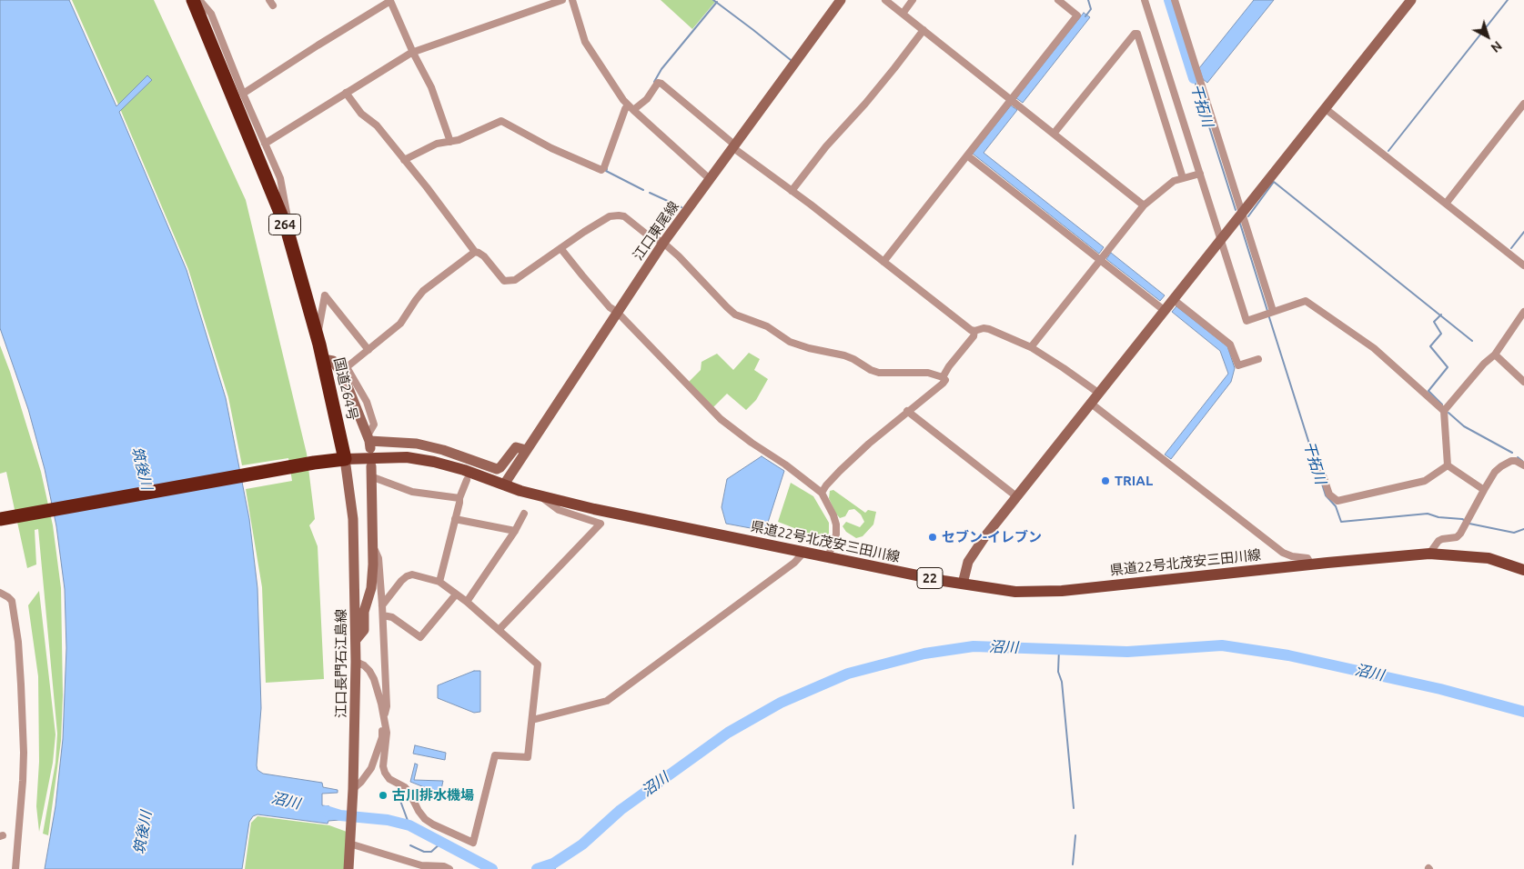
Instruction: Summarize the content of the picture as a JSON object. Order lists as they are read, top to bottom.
{
  "streets": {
    "highway": ["264", "国道264号"],
    "main road": ["県道22号北茂安三田川線", "22"],
    "street": ["江口東尾線", "江口長門石江島線"]
  },
  "crossings": [
    ["江口東尾線", "県道22号北茂安三田川線"],
    ["国道264号", "県道22号北茂安三田川線"],
    ["国道264号", "江口長門石江島線"],
    ["県道22号北茂安三田川線", "江口長門石江島線"]
  ],
  "water": ["干拓川", "筑後川", "沼川"],
  "places": ["TRIAL", "セブン-イレブン", "古川排水機場"],
  "north": "bottom right"
}
